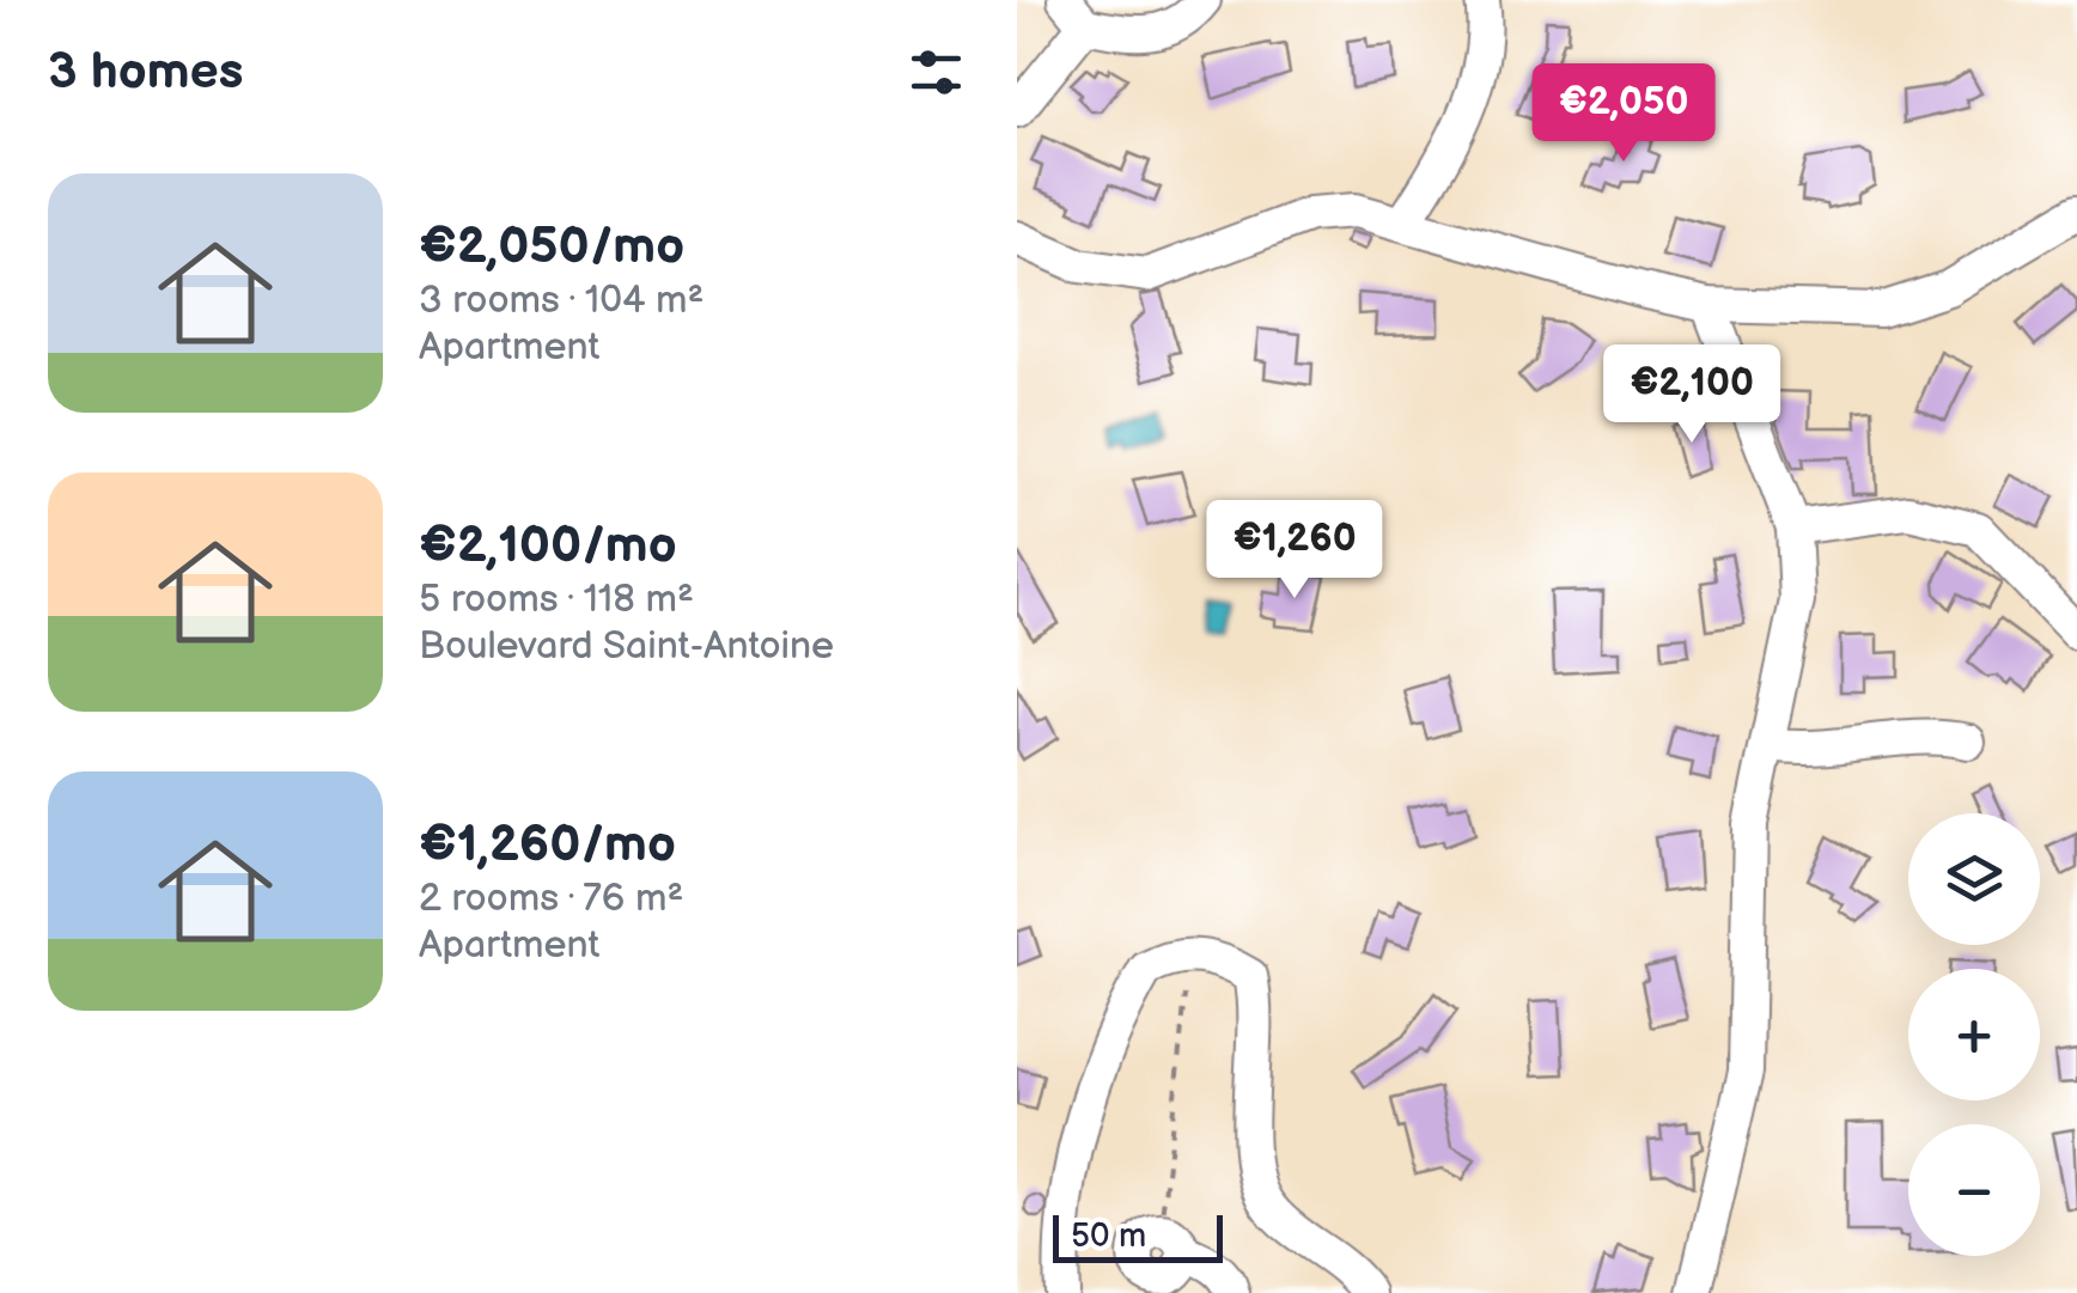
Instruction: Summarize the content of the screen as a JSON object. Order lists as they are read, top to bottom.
{
  "scale_bar": "50 m",
  "page": {
    "heading": "3 homes",
    "price": ["€2,050", "€2,100", "€1,260"],
    "list": [
      {
        "name": "€2,050/mo",
        "note": "3 rooms · 104 m² · Apartment"
      },
      {
        "name": "€2,100/mo",
        "note": "5 rooms · 118 m² · Boulevard Saint-Antoine"
      },
      {
        "name": "€1,260/mo",
        "note": "2 rooms · 76 m² · Apartment"
      }
    ],
    "map_buttons": ["+", "−"],
    "scale": "50 m"
  }
}
